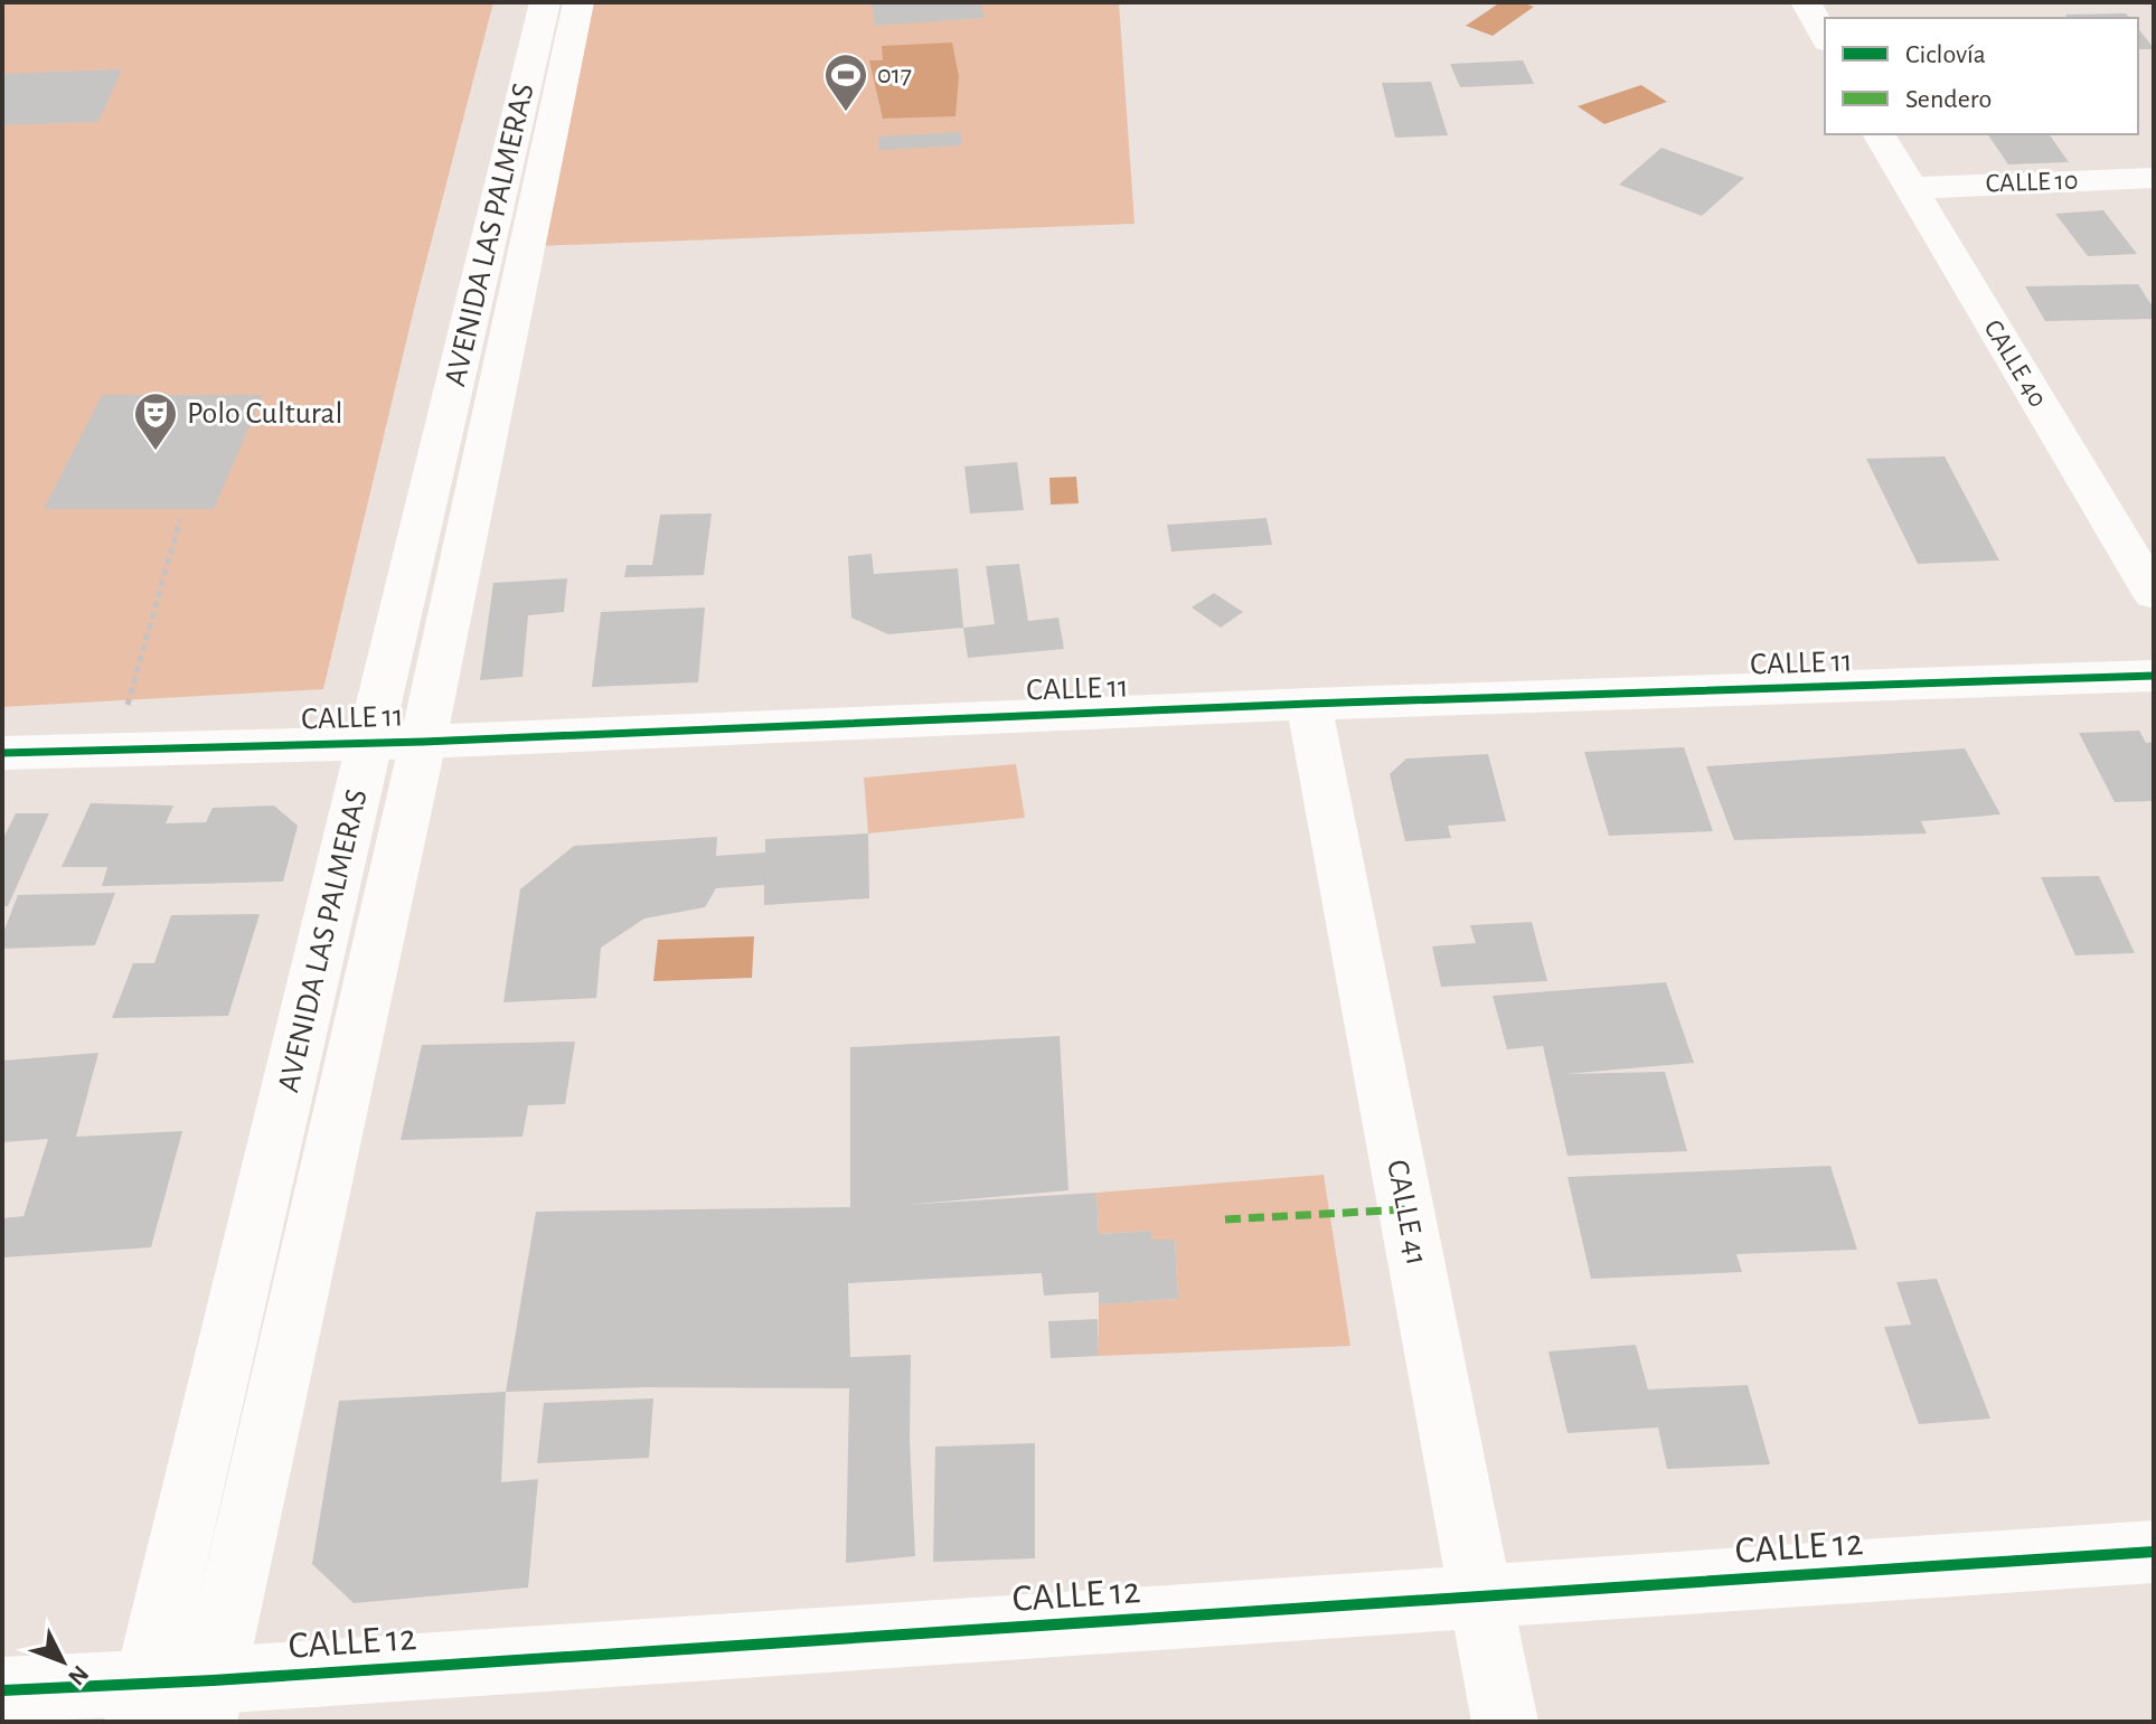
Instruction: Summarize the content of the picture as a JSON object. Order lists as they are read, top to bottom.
{
  "streets": {
    "street": [
      "CALLE 10",
      "AVENIDA LAS PALMERAS",
      "CALLE 40",
      "CALLE 11",
      "CALLE 41",
      "CALLE 12"
    ]
  },
  "crossings": [
    ["CALLE 10", "CALLE 40"],
    ["AVENIDA LAS PALMERAS", "CALLE 11"],
    ["AVENIDA LAS PALMERAS", "CALLE 12"],
    ["CALLE 11", "CALLE 41"],
    ["CALLE 41", "CALLE 12"]
  ],
  "places": {
    "sports": ["017"],
    "theatre": ["Polo Cultural"]
  },
  "legend": ["Ciclovía", "Sendero"],
  "north": "bottom right"
}
